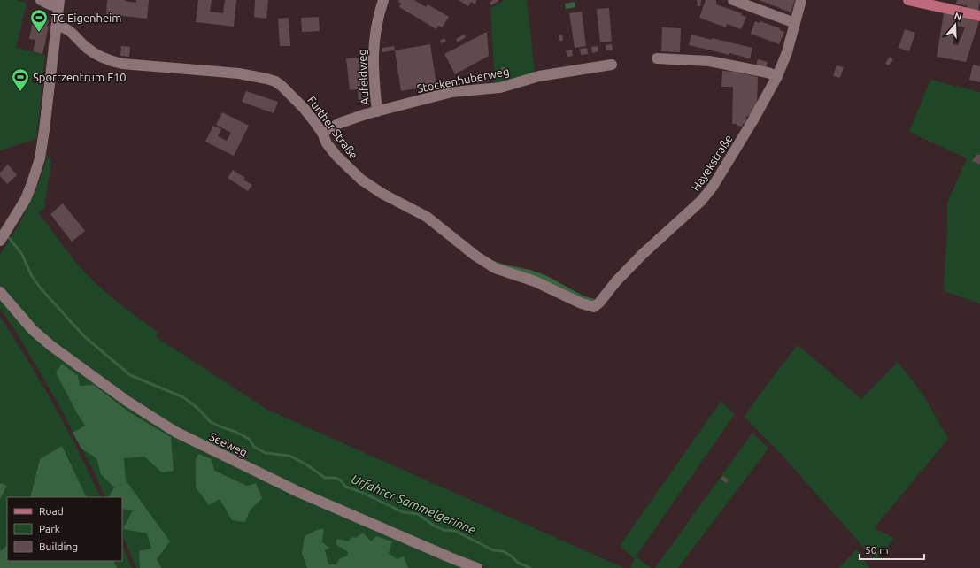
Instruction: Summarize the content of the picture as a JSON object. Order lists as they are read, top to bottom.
{
  "streets": {
    "street": [
      "Aufeldweg",
      "Stockenhuberweg",
      "Further Straße",
      "Hayekstraße",
      "Seeweg"
    ]
  },
  "crossings": [
    ["Aufeldweg", "Stockenhuberweg"],
    ["Stockenhuberweg", "Further Straße"],
    ["Further Straße", "Hayekstraße"]
  ],
  "water": ["Urfahrer Sammelgerinne"],
  "places": {
    "sports": ["TC Eigenheim", "Sportzentrum F10"]
  },
  "legend": ["Road", "Park", "Building"],
  "scale_bar": "50 m",
  "north": "top"
}
